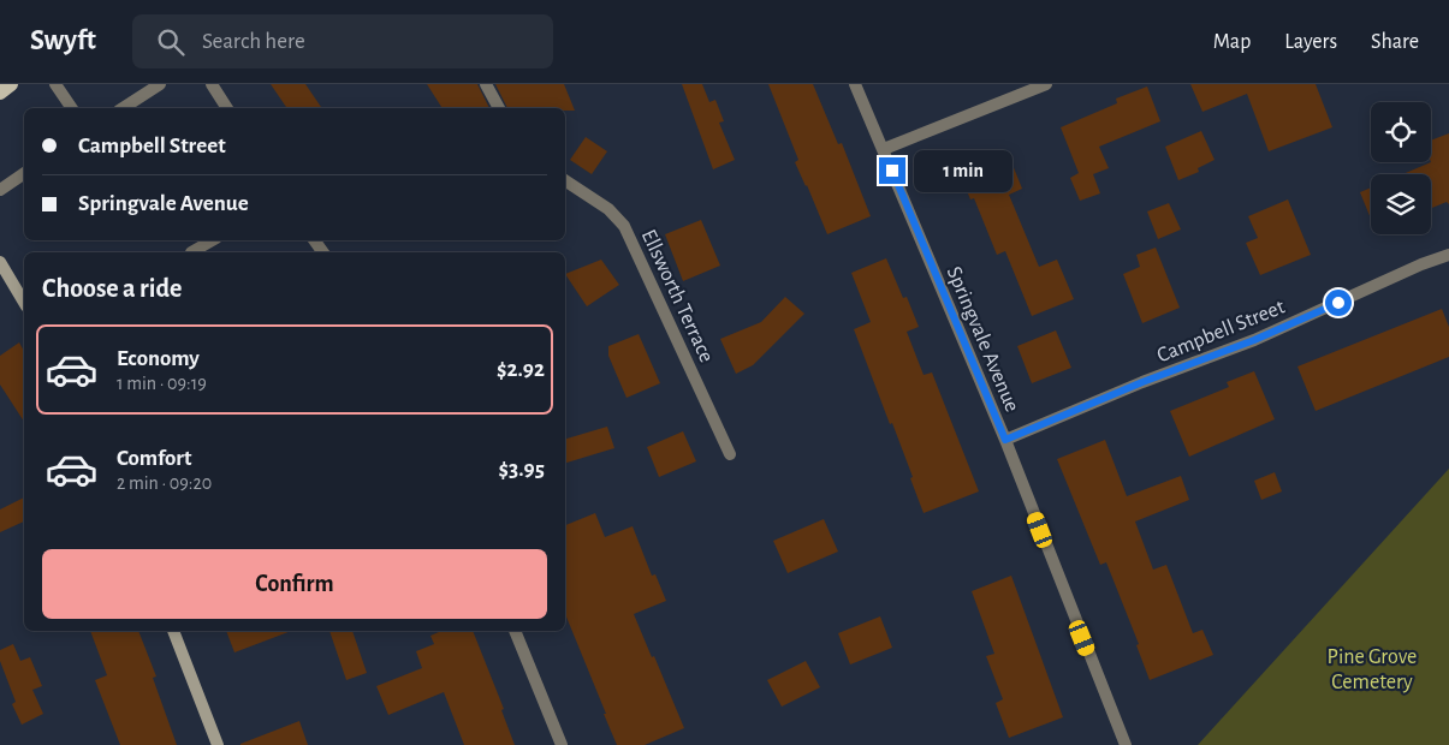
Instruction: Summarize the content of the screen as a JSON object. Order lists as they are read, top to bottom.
{
  "streets": {
    "street": ["Ellsworth Terrace", "Campbell Street", "Springvale Avenue"]
  },
  "crossings": [
    ["Campbell Street", "Springvale Avenue"]
  ],
  "parks": ["Pine Grove Cemetery"],
  "page": {
    "header": "Swyft",
    "search": "Search here",
    "nav": ["Map", "Layers", "Share"],
    "banner": ["Campbell Street", "Springvale Avenue"],
    "bubble": "1 min",
    "heading": "Choose a ride",
    "list": [
      {
        "name": "Economy",
        "note": "1 min · 09:19",
        "value": "$2.92"
      },
      {
        "name": "Comfort",
        "note": "2 min · 09:20",
        "value": "$3.95"
      }
    ],
    "buttons": "Confirm"
  }
}
